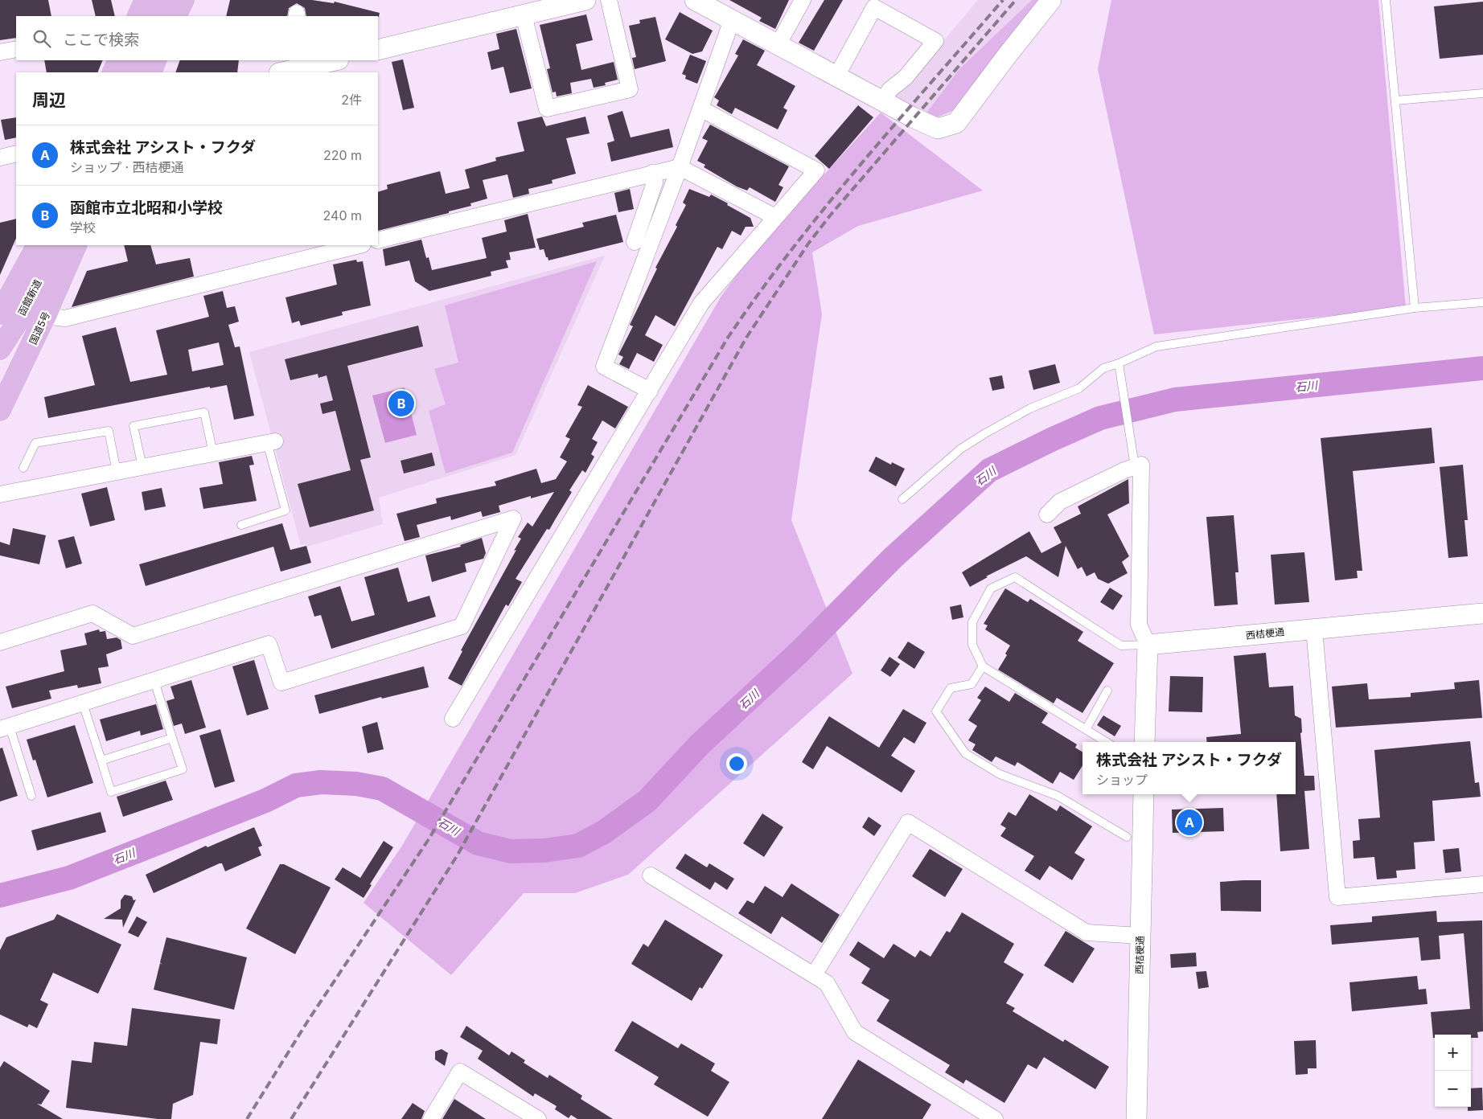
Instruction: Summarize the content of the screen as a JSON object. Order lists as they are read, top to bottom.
{
  "streets": {
    "highway": ["函館新道", "国道5号"],
    "street": ["西桔梗通"]
  },
  "water": ["石川"],
  "page": {
    "search": "ここで検索",
    "heading": ["周辺", "2件"],
    "list": [
      {
        "mark": "A",
        "name": "株式会社 アシスト・フクダ",
        "note": "ショップ · 西桔梗通",
        "value": "220 m"
      },
      {
        "mark": "B",
        "name": "函館市立北昭和小学校",
        "note": "学校",
        "value": "240 m"
      }
    ],
    "pins": ["B", "A"],
    "popup": ["株式会社 アシスト・フクダ", "ショップ"],
    "map_buttons": ["+", "−"]
  }
}
